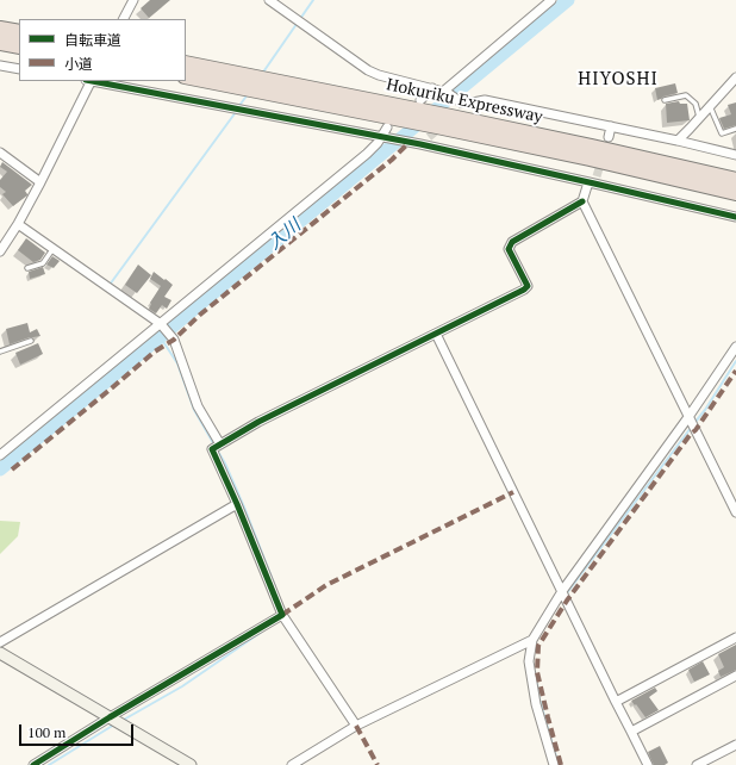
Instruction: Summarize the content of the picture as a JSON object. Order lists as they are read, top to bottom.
{
  "streets": {
    "highway": ["Hokuriku Expressway"]
  },
  "districts": ["HIYOSHI"],
  "water": ["入川"],
  "legend": ["自転車道", "小道"],
  "scale_bar": "100 m"
}
